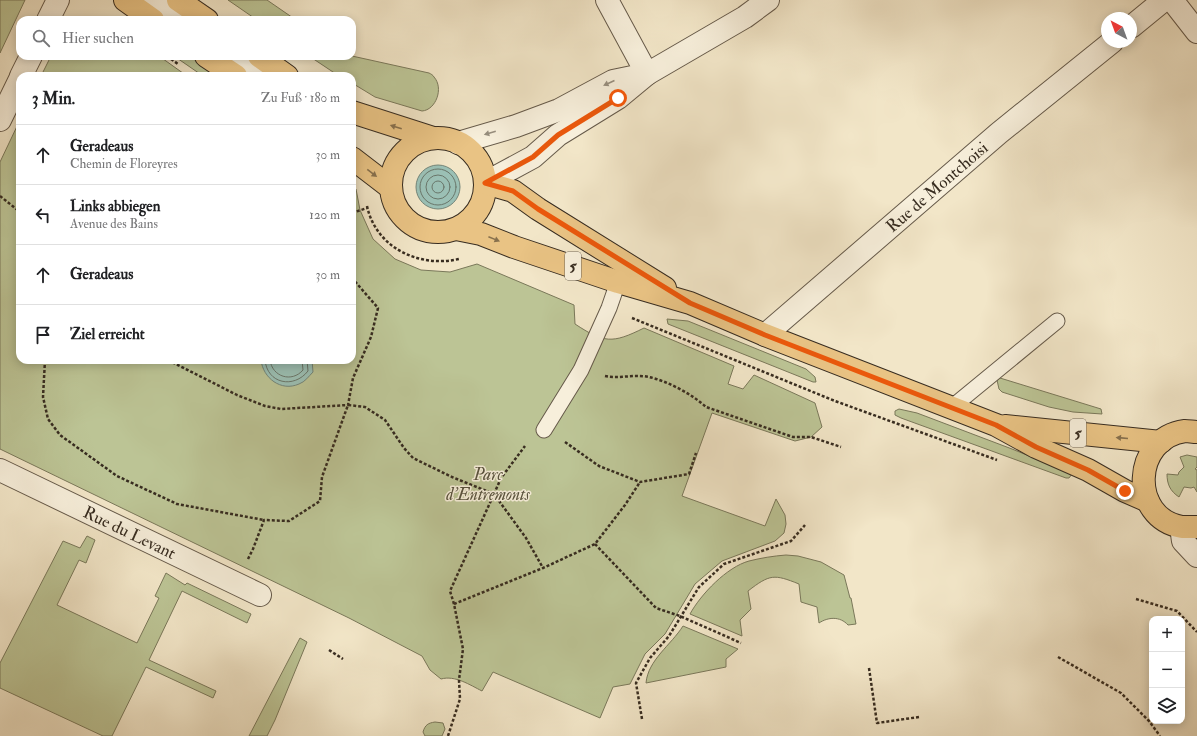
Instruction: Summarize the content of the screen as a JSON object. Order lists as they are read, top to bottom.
{
  "streets": {
    "main road": ["5"],
    "street": ["Rue de Montchoisi", "Rue du Levant"]
  },
  "crossings": [
    ["Rue de Montchoisi", "5"]
  ],
  "parks": ["Parc d’Entremonts"],
  "north": "top left",
  "page": {
    "search": "Hier suchen",
    "heading": ["3 Min.", "Zu Fuß · 180 m"],
    "list": [
      ["Geradeaus", "Chemin de Floreyres", "30 m"],
      ["Links abbiegen", "Avenue des Bains", "120 m"],
      ["Geradeaus", "30 m"],
      "Ziel erreicht"
    ],
    "map_buttons": ["+", "−"]
  }
}
